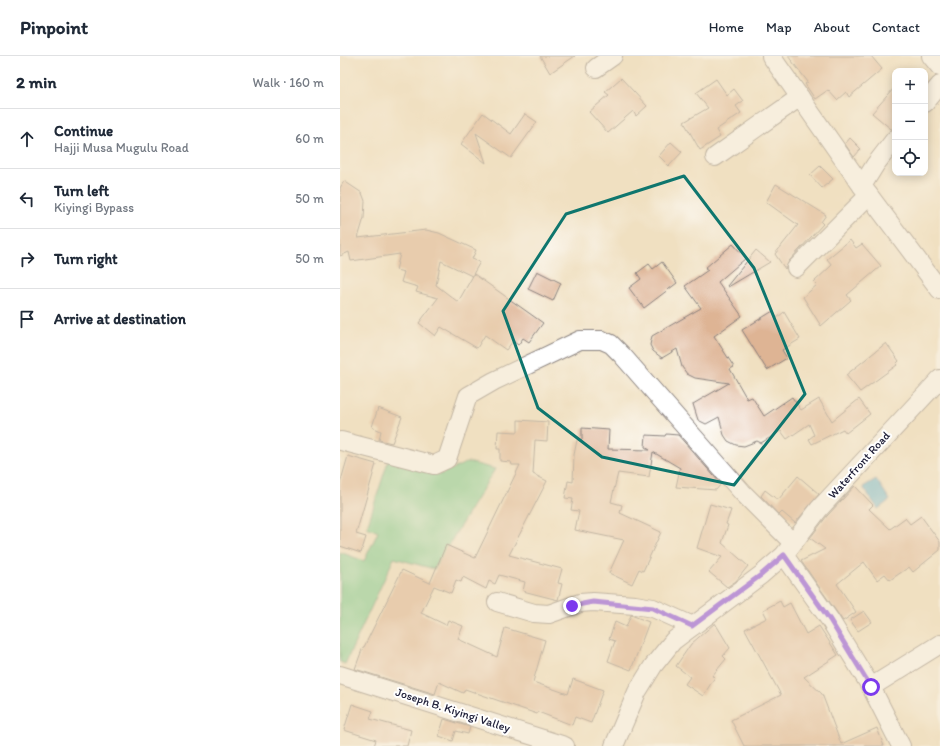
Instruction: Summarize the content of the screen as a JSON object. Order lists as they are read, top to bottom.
{
  "streets": {
    "street": ["Waterfront Road", "Joseph B. Kiyingi Valley"]
  },
  "page": {
    "header": "Pinpoint",
    "nav": [
      "Home",
      "Map",
      "About",
      "Contact"
    ],
    "heading": ["2 min", "Walk · 160 m"],
    "map_buttons": ["+", "−"],
    "list": [
      ["Continue", "Hajji Musa Mugulu Road", "60 m"],
      ["Turn left", "Kiyingi Bypass", "50 m"],
      ["Turn right", "50 m"],
      "Arrive at destination"
    ]
  }
}
